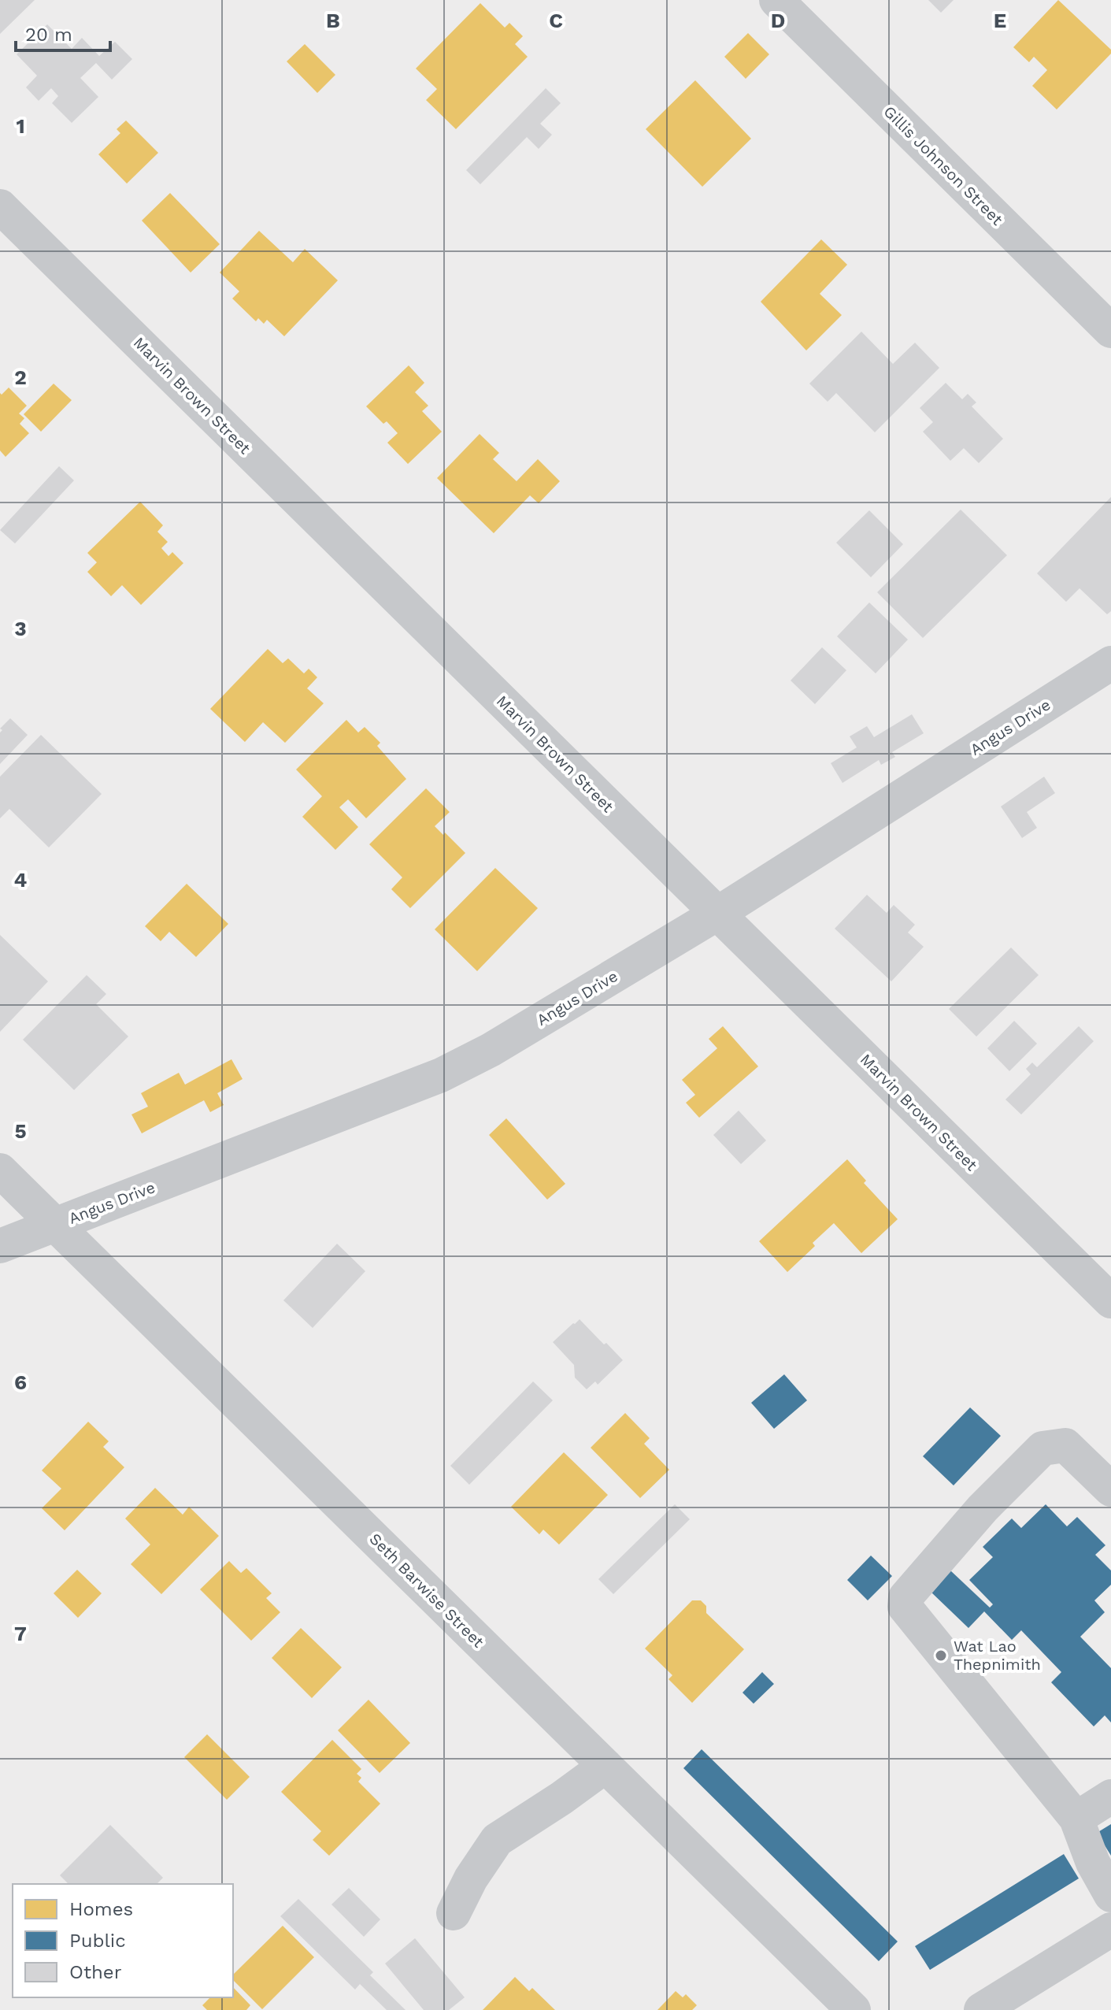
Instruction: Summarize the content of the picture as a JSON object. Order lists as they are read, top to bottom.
{
  "streets": {
    "street": [
      "Gillis Johnson Street",
      "Marvin Brown Street",
      "Angus Drive",
      "Seth Barwise Street"
    ]
  },
  "crossings": [
    ["Marvin Brown Street", "Angus Drive"],
    ["Angus Drive", "Seth Barwise Street"]
  ],
  "places": ["Wat Lao Thepnimith"],
  "legend": ["Homes", "Public", "Other"],
  "scale_bar": "20 m",
  "grid": {
    "columns": [
      "B",
      "C",
      "D",
      "E"
    ],
    "rows": [
      "1",
      "2",
      "3",
      "4",
      "5",
      "6",
      "7"
    ]
  }
}
